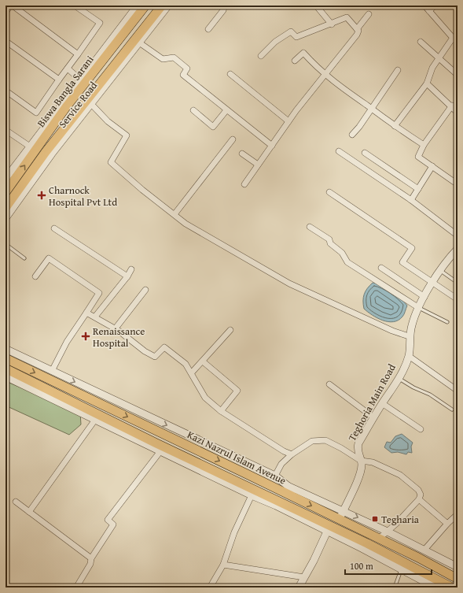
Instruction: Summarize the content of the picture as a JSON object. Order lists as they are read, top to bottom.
{
  "streets": {
    "main road": ["Biswa Bangla Sarani", "Kazi Nazrul Islam Avenue"],
    "street": ["Service Road", "Teghoria Main Road"]
  },
  "crossings": [
    ["Teghoria Main Road", "Kazi Nazrul Islam Avenue"]
  ],
  "places": {
    "health": ["Charnock Hospital Pvt Ltd", "Renaissance Hospital"],
    "transit": ["Tegharia"]
  },
  "scale_bar": "100 m"
}
